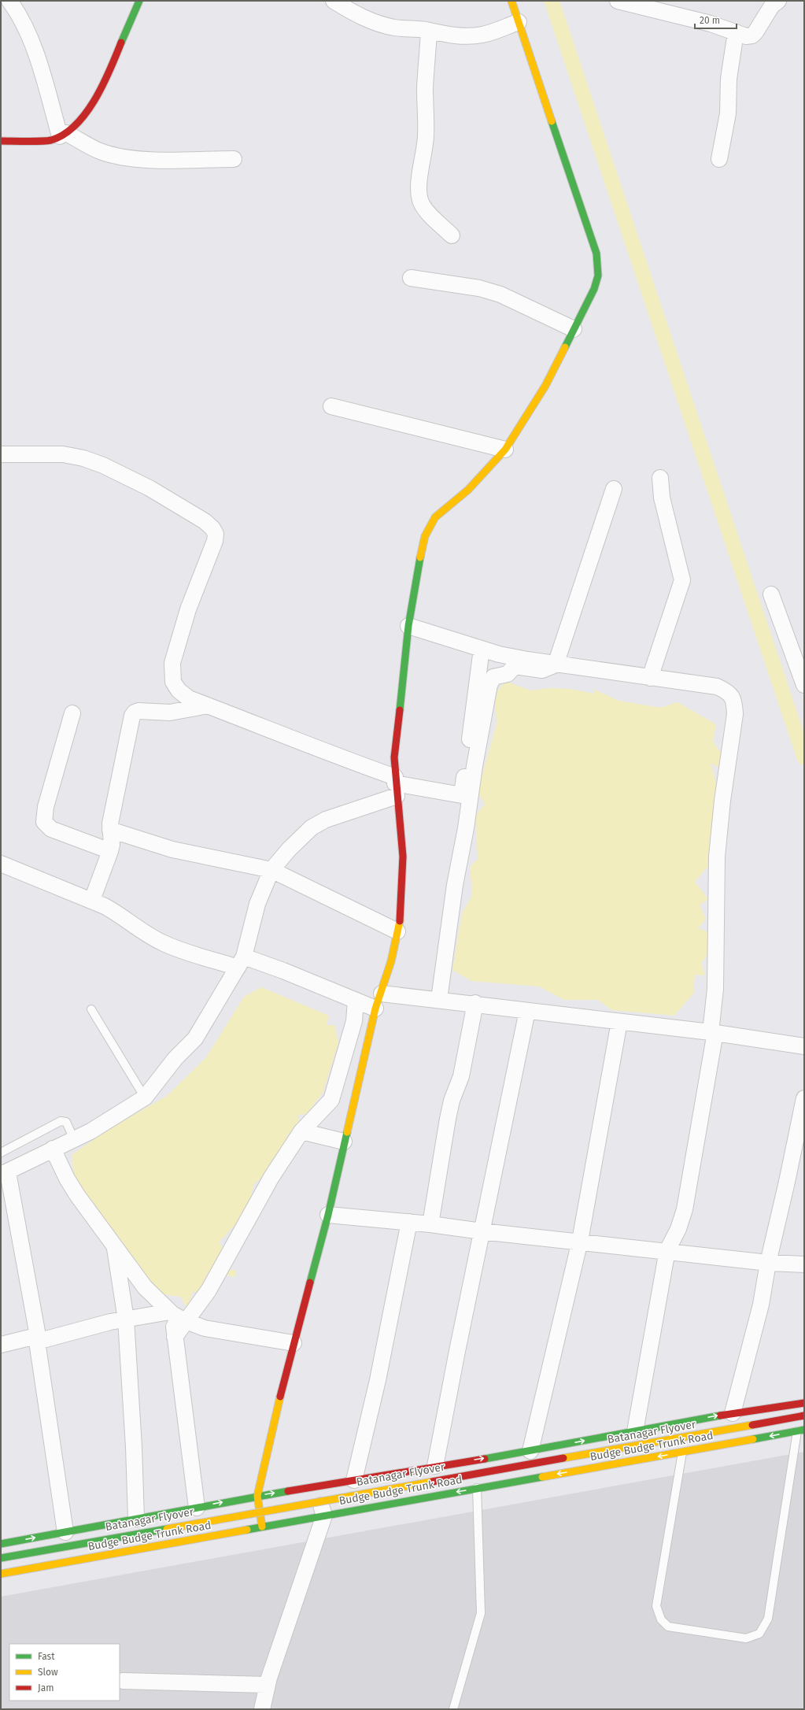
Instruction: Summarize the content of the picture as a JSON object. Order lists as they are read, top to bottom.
{
  "streets": {
    "street": ["Batanagar Flyover", "Budge Budge Trunk Road"]
  },
  "legend": ["Fast", "Slow", "Jam"],
  "scale_bar": "20 m"
}
